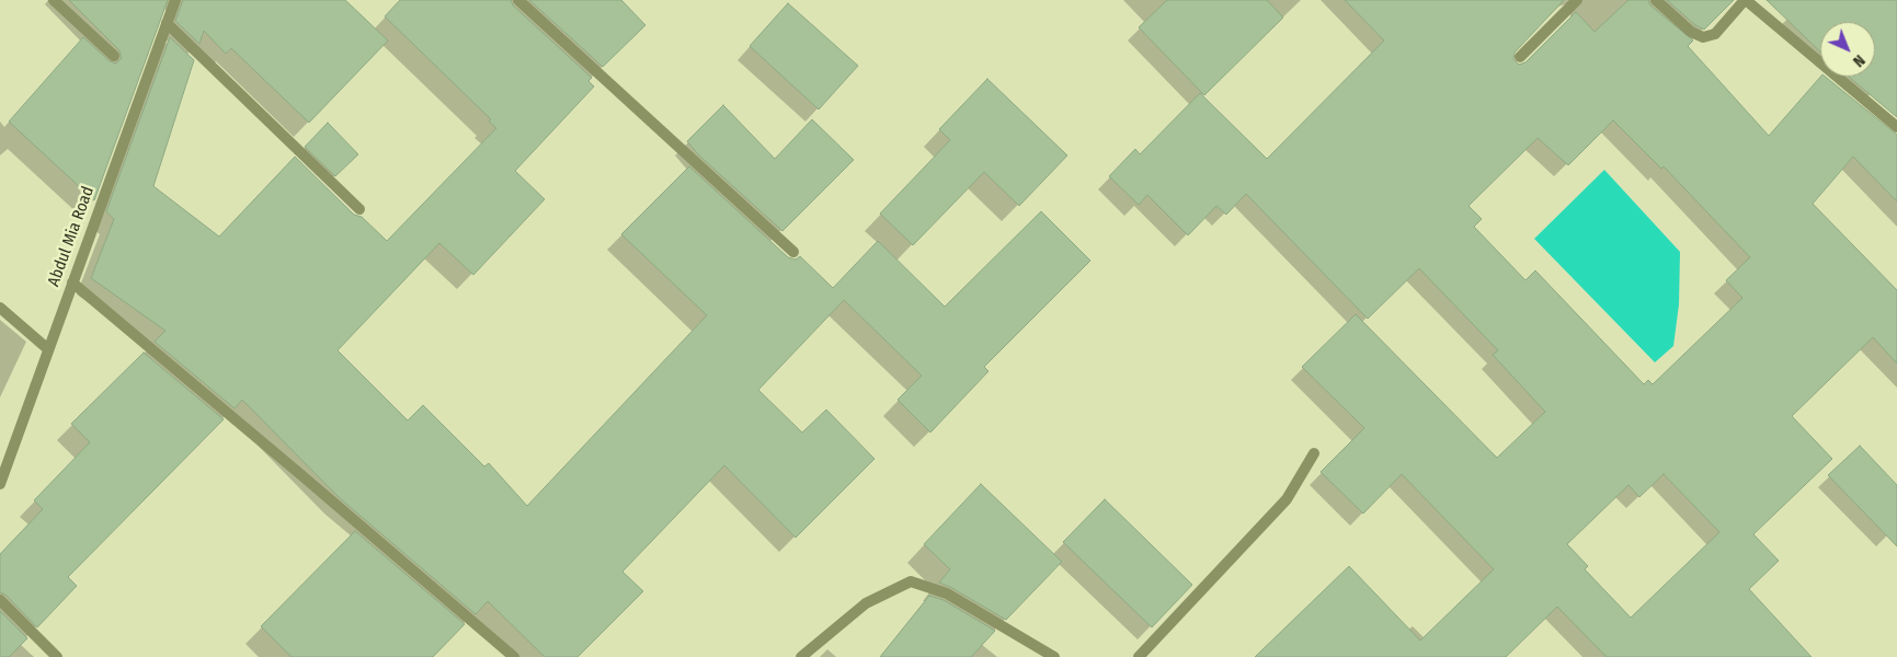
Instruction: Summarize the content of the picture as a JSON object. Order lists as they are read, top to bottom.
{
  "streets": {
    "street": ["Abdul Mia Road"]
  },
  "north": "bottom right"
}
